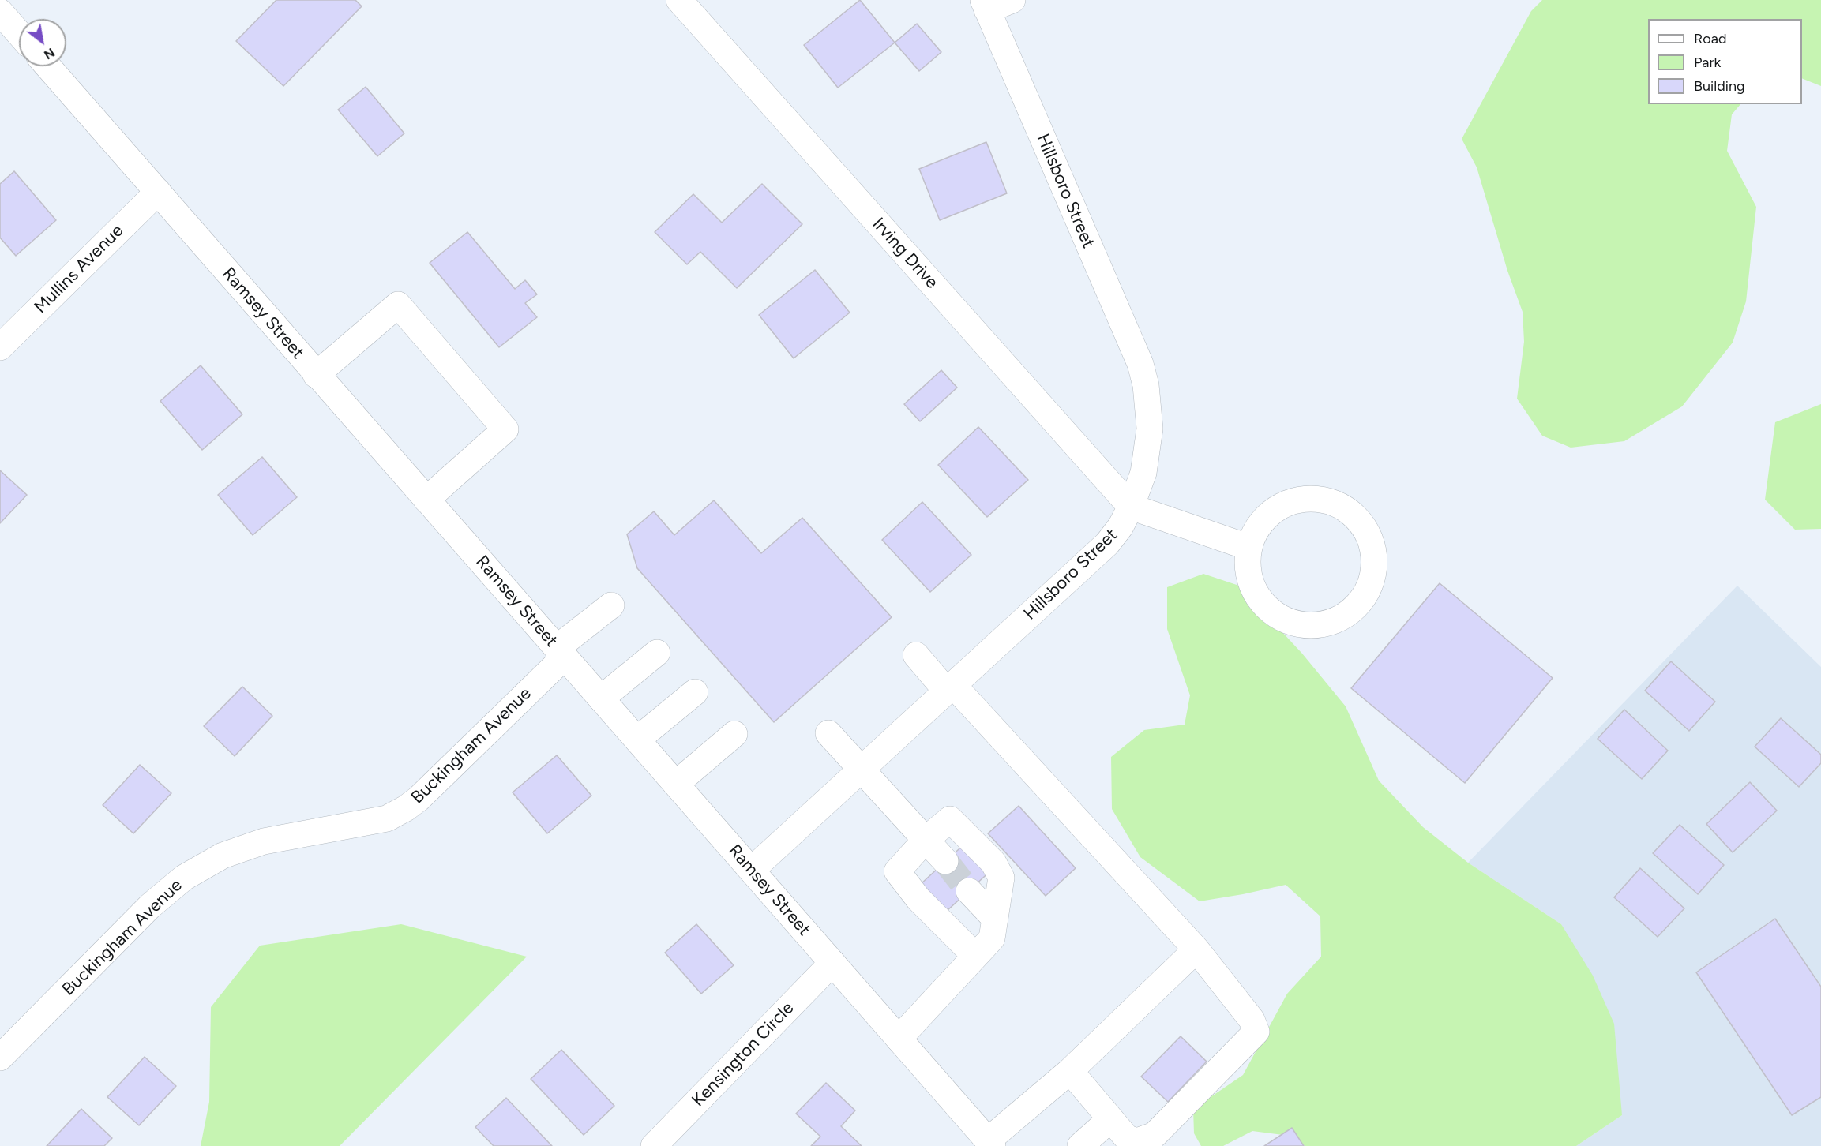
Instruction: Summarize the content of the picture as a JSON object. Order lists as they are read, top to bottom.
{
  "streets": {
    "street": [
      "Hillsboro Street",
      "Irving Drive",
      "Mullins Avenue",
      "Ramsey Street",
      "Buckingham Avenue",
      "Kensington Circle"
    ]
  },
  "crossings": [
    ["Hillsboro Street", "Irving Drive"],
    ["Hillsboro Street", "Ramsey Street"],
    ["Mullins Avenue", "Ramsey Street"],
    ["Ramsey Street", "Buckingham Avenue"],
    ["Ramsey Street", "Kensington Circle"]
  ],
  "legend": ["Road", "Park", "Building"],
  "north": "bottom right"
}
